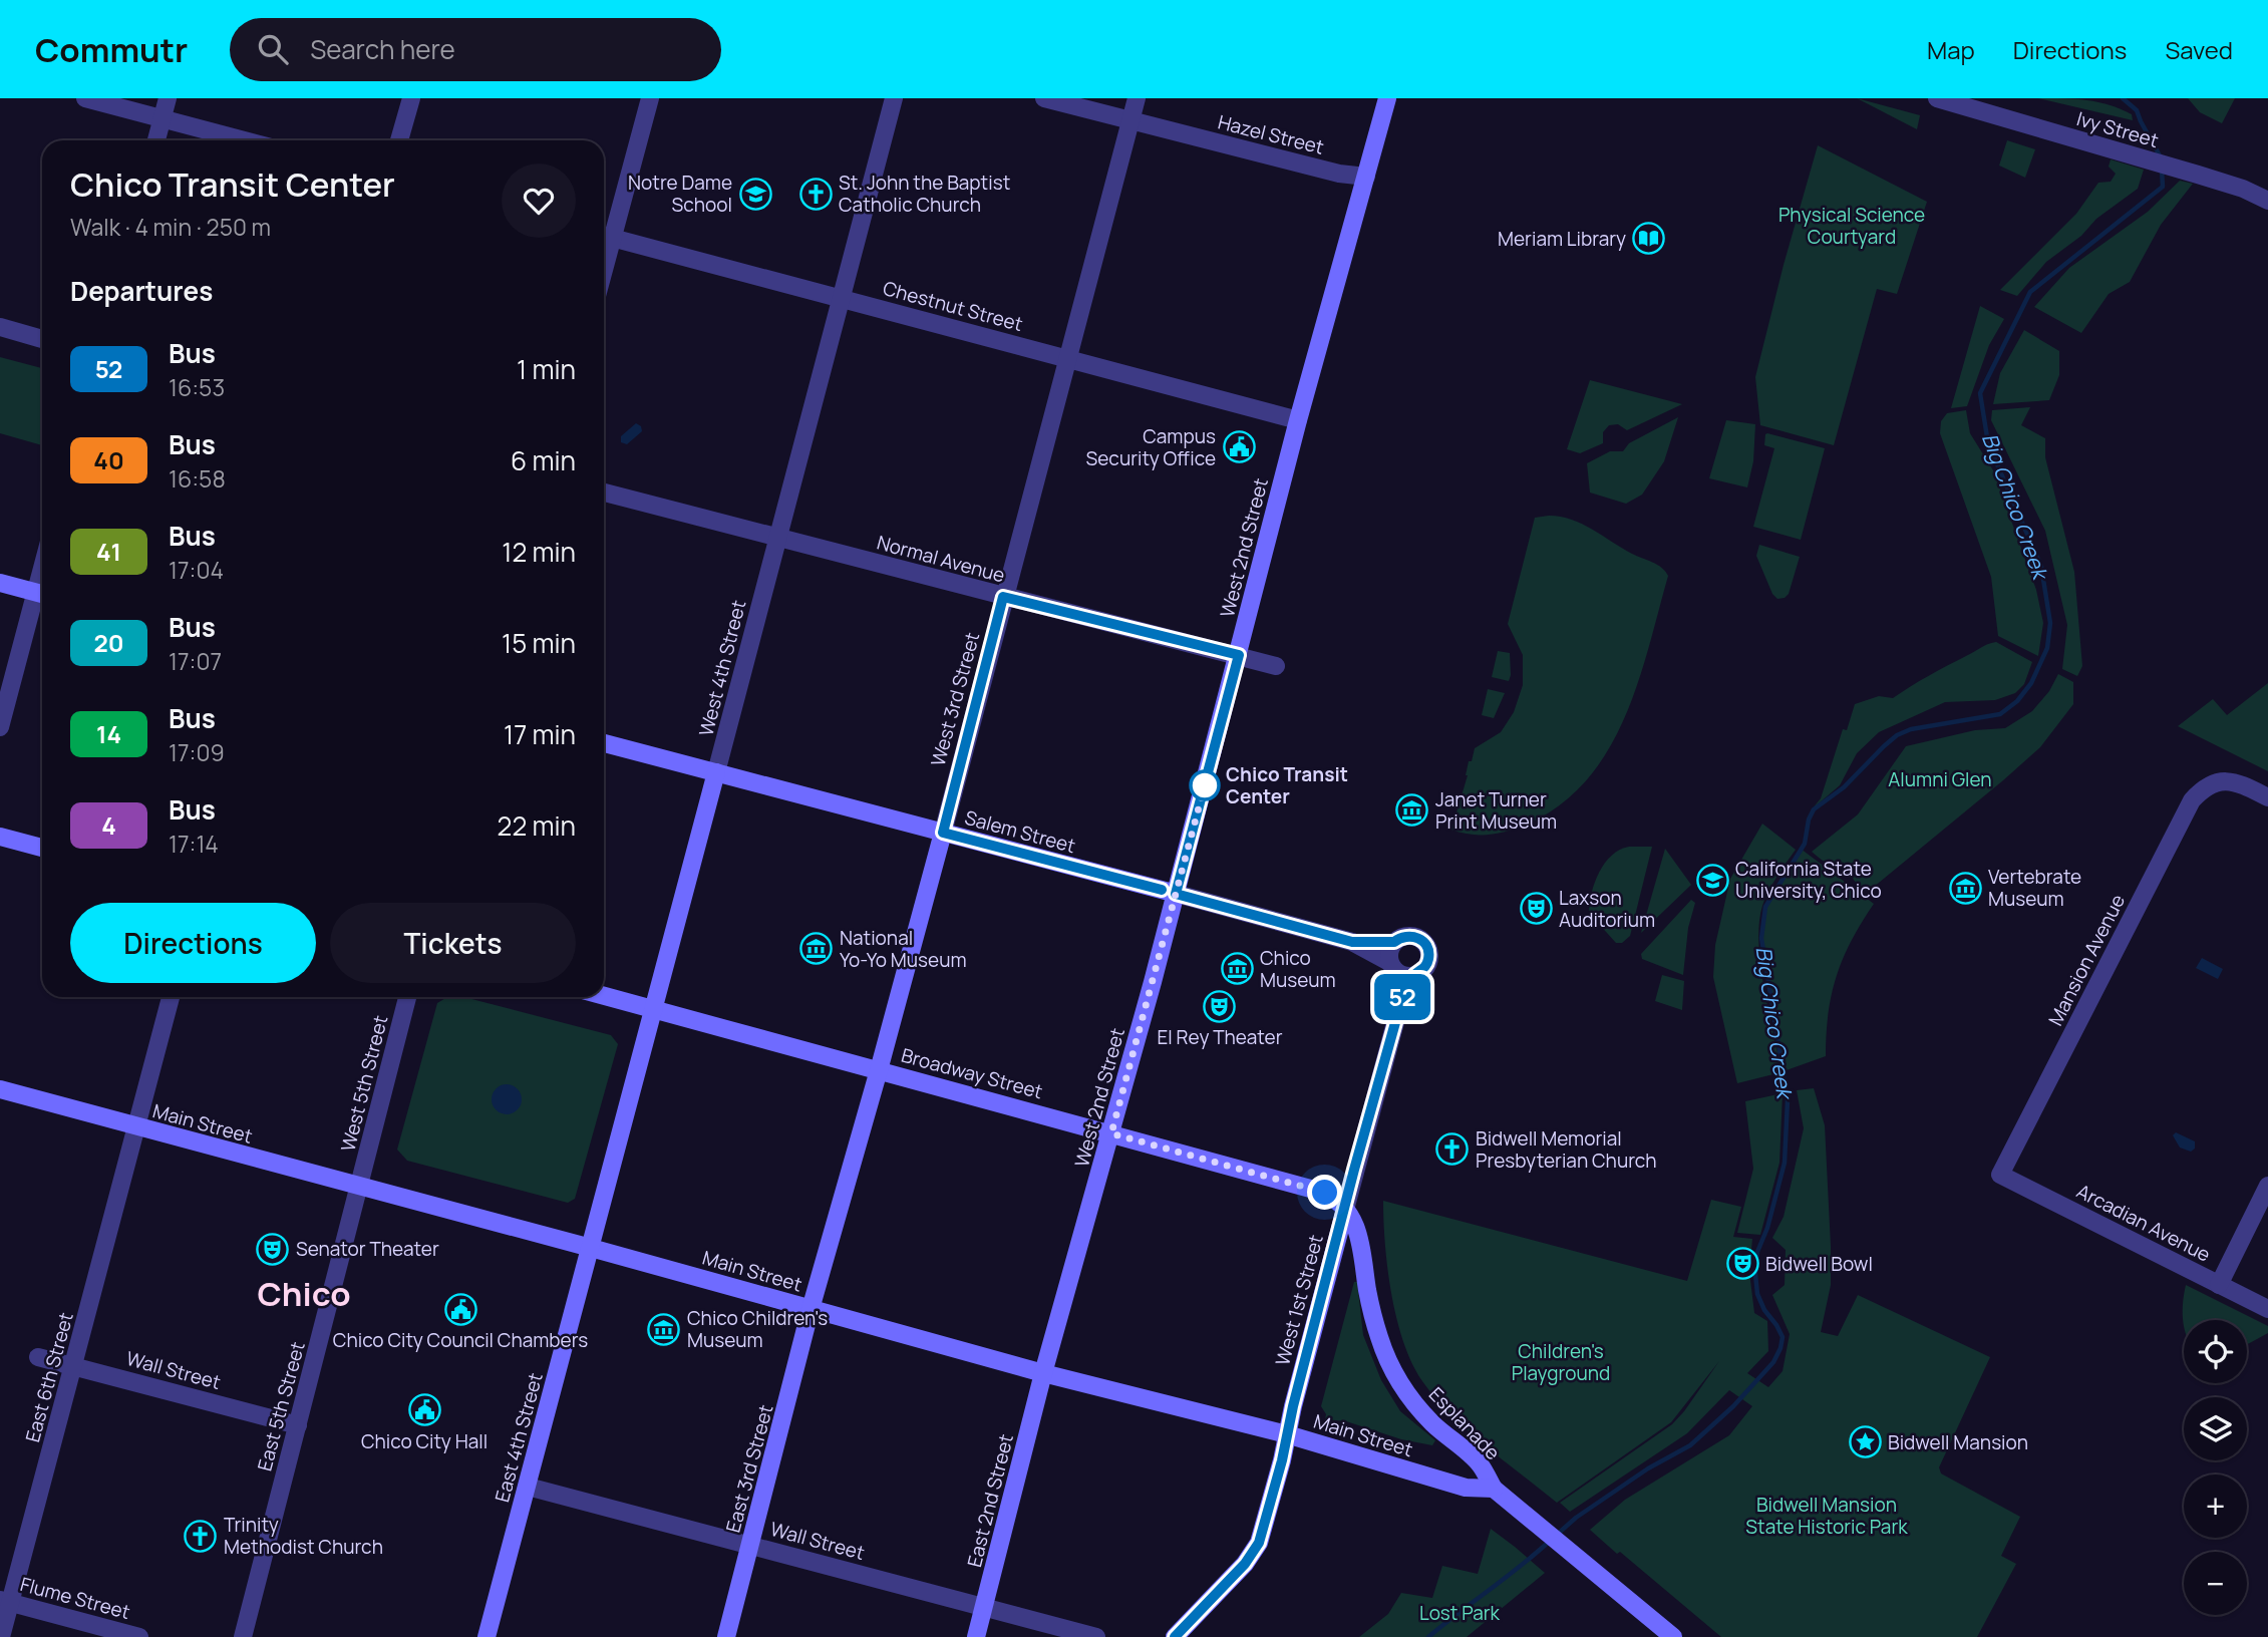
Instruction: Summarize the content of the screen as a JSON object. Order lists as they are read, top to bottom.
{
  "streets": {
    "street": [
      "Ivy Street",
      "Hazel Street",
      "Chestnut Street",
      "West 2nd Street",
      "Normal Avenue",
      "West 4th Street",
      "West 3rd Street",
      "Salem Street",
      "Mansion Avenue",
      "Broadway Street",
      "West 5th Street",
      "Main Street",
      "Arcadian Avenue",
      "West 1st Street",
      "Wall Street",
      "East 6th Street",
      "East 5th Street",
      "Esplanade",
      "East 4th Street",
      "East 3rd Street",
      "East 2nd Street",
      "Flume Street"
    ]
  },
  "crossings": [
    ["Hazel Street", "West 2nd Street"],
    ["Hazel Street", "West 3rd Street"],
    ["Chestnut Street", "West 2nd Street"],
    ["Chestnut Street", "West 4th Street"],
    ["Chestnut Street", "West 3rd Street"],
    ["West 2nd Street", "Normal Avenue"],
    ["West 2nd Street", "Salem Street"],
    ["West 2nd Street", "Broadway Street"],
    ["West 2nd Street", "Main Street"],
    ["West 2nd Street", "East 2nd Street"],
    ["Normal Avenue", "West 4th Street"],
    ["Normal Avenue", "West 3rd Street"],
    ["West 4th Street", "Salem Street"],
    ["West 4th Street", "Broadway Street"],
    ["West 4th Street", "Main Street"],
    ["West 4th Street", "East 4th Street"],
    ["West 3rd Street", "Salem Street"],
    ["West 3rd Street", "Broadway Street"],
    ["West 3rd Street", "Main Street"],
    ["West 3rd Street", "East 3rd Street"],
    ["Salem Street", "West 1st Street"],
    ["Mansion Avenue", "Arcadian Avenue"],
    ["Broadway Street", "West 1st Street"],
    ["Broadway Street", "Esplanade"],
    ["West 5th Street", "Main Street"],
    ["West 5th Street", "East 5th Street"],
    ["Main Street", "West 1st Street"],
    ["Main Street", "East 6th Street"],
    ["Main Street", "East 5th Street"],
    ["Main Street", "Esplanade"],
    ["Main Street", "East 4th Street"],
    ["Main Street", "East 3rd Street"],
    ["Main Street", "East 2nd Street"],
    ["West 1st Street", "Esplanade"],
    ["Wall Street", "East 6th Street"],
    ["Wall Street", "East 5th Street"],
    ["Wall Street", "East 4th Street"],
    ["Wall Street", "East 3rd Street"],
    ["Wall Street", "East 2nd Street"],
    ["East 6th Street", "Flume Street"]
  ],
  "districts": ["Chico"],
  "water": ["Big Chico Creek"],
  "parks": [
    "Physical Science Courtyard",
    "Alumni Glen",
    "Children's Playground",
    "Bidwell Mansion State Historic Park",
    "Lost Park"
  ],
  "places": {
    "school or university": ["Notre Dame School", "California State University, Chico"],
    "church": ["St. John the Baptist Catholic Church", "Bidwell Memorial Presbyterian Church", "Trinity Methodist Church"],
    "library": ["Meriam Library"],
    "public building": ["Campus Security Office", "Chico City Council Chambers", "Chico City Hall"],
    "other": ["Chico Transit Center"],
    "museum": [
      "Janet Turner Print Museum",
      "Vertebrate Museum",
      "National Yo-Yo Museum",
      "Chico Museum",
      "Chico Children's Museum"
    ],
    "theatre": [
      "Laxson Auditorium",
      "El Rey Theater",
      "Senator Theater",
      "Bidwell Bowl"
    ],
    "place": ["Bidwell Mansion"]
  },
  "lines": ["bus line 52"],
  "page": {
    "header": "Commutr",
    "search": "Search here",
    "nav": ["Map", "Directions", "Saved"],
    "on_map": "52",
    "heading": [
      ["Chico Transit Center", "Walk · 4 min · 250 m"],
      "Departures"
    ],
    "list": [
      {
        "mark": "52",
        "name": "Bus",
        "note": "16:53",
        "value": "1 min"
      },
      {
        "mark": "40",
        "name": "Bus",
        "note": "16:58",
        "value": "6 min"
      },
      {
        "mark": "41",
        "name": "Bus",
        "note": "17:04",
        "value": "12 min"
      },
      {
        "mark": "20",
        "name": "Bus",
        "note": "17:07",
        "value": "15 min"
      },
      {
        "mark": "14",
        "name": "Bus",
        "note": "17:09",
        "value": "17 min"
      },
      {
        "mark": "4",
        "name": "Bus",
        "note": "17:14",
        "value": "22 min"
      }
    ],
    "buttons": ["Directions", "Tickets"],
    "map_buttons": ["+", "−"]
  }
}
